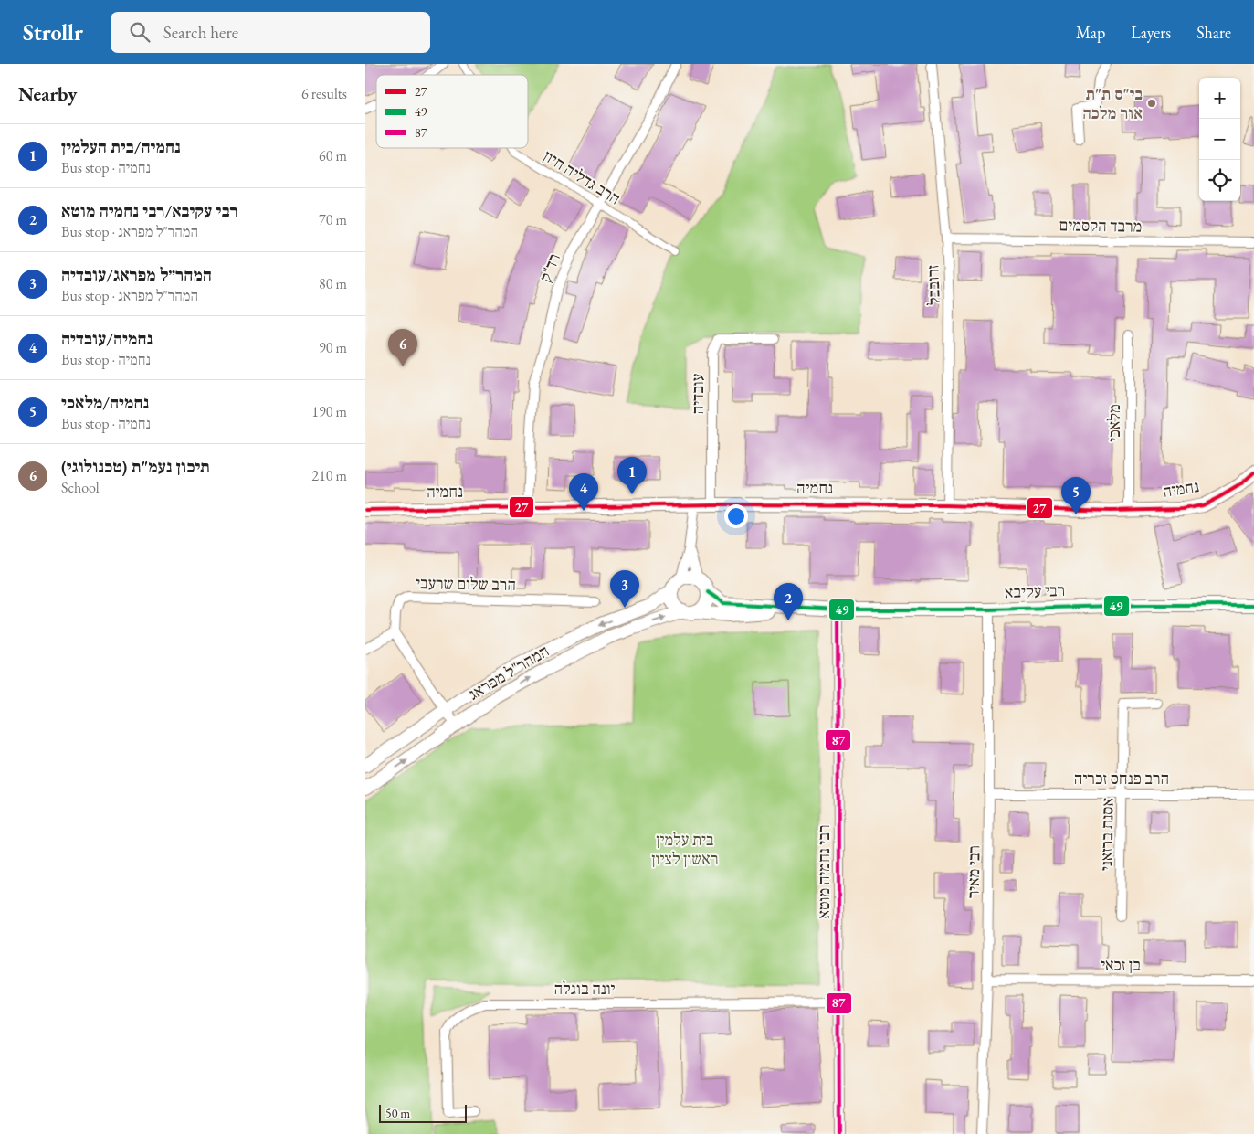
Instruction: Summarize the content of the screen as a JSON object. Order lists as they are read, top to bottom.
{
  "streets": {
    "street": [
      "הרב גדליה חיון",
      "מרבד הקסמים",
      "רד\"ק",
      "זרובבל",
      "עובדיה",
      "מלאכי",
      "נחמיה",
      "הרב שלום שרעבי",
      "רבי עקיבא",
      "המהר\"ל מפראג",
      "הרב פנחס זכריה",
      "אסנת ברזאני",
      "רבי נחמיה מוטא",
      "רבי מאיר",
      "בן זכאי",
      "יונה בוגלה"
    ]
  },
  "crossings": [
    ["הרב גדליה חיון", "רד\"ק"],
    ["מרבד הקסמים", "זרובבל"],
    ["רד\"ק", "נחמיה"],
    ["זרובבל", "נחמיה"],
    ["עובדיה", "נחמיה"],
    ["מלאכי", "נחמיה"],
    ["רבי עקיבא", "המהר\"ל מפראג"],
    ["רבי עקיבא", "רבי נחמיה מוטא"],
    ["רבי עקיבא", "רבי מאיר"],
    ["הרב פנחס זכריה", "אסנת ברזאני"],
    ["הרב פנחס זכריה", "רבי מאיר"],
    ["רבי נחמיה מוטא", "יונה בוגלה"],
    ["רבי מאיר", "בן זכאי"]
  ],
  "parks": ["בית עלמין ראשון לציון"],
  "places": ["בי\"ס ת\"ת אור מלכה"],
  "lines": ["transit line 27", "transit line 49", "transit line 87"],
  "legend": ["27", "49", "87"],
  "scale_bar": "50 m",
  "page": {
    "header": "Strollr",
    "search": "Search here",
    "nav": ["Map", "Layers", "Share"],
    "heading": ["Nearby", "6 results"],
    "map_buttons": ["+", "−"],
    "list": [
      {
        "mark": "1",
        "name": "נחמיה/בית העלמין",
        "note": "Bus stop · נחמיה",
        "value": "60 m"
      },
      {
        "mark": "2",
        "name": "רבי עקיבא/רבי נחמיה מוטא",
        "note": "Bus stop · המהר\"ל מפראג",
        "value": "70 m"
      },
      {
        "mark": "3",
        "name": "המהר״ל מפראג/עובדיה",
        "note": "Bus stop · המהר\"ל מפראג",
        "value": "80 m"
      },
      {
        "mark": "4",
        "name": "נחמיה/עובדיה",
        "note": "Bus stop · נחמיה",
        "value": "90 m"
      },
      {
        "mark": "5",
        "name": "נחמיה/מלאכי",
        "note": "Bus stop · נחמיה",
        "value": "190 m"
      },
      {
        "mark": "6",
        "name": "תיכון נעמ\"ת (טכנולוגי)",
        "note": "School",
        "value": "210 m"
      }
    ],
    "pins": [
      "6",
      "1",
      "4",
      "5",
      "3",
      "2"
    ],
    "scale": "50 m"
  }
}
